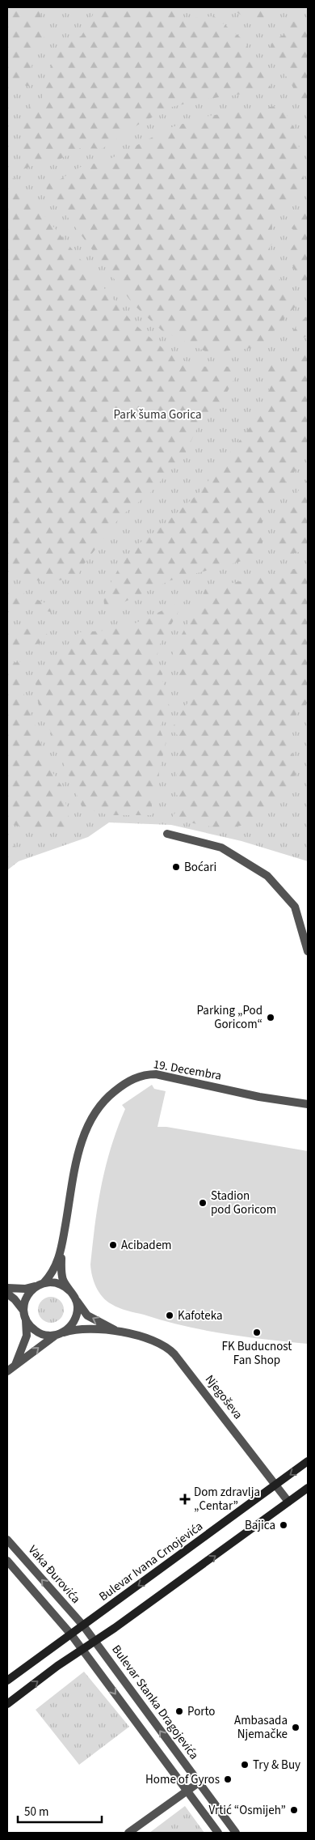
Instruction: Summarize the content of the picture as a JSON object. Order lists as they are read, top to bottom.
{
  "streets": {
    "main road": ["Bulevar Ivana Crnojevića"],
    "street": [
      "19. Decembra",
      "Njegoševa",
      "Vaka Đurovića",
      "Bulevar Stanka Dragojevića"
    ]
  },
  "crossings": [
    ["19. Decembra", "Njegoševa"],
    ["Njegoševa", "Bulevar Ivana Crnojevića"],
    ["Bulevar Ivana Crnojevića", "Vaka Đurovića"],
    ["Bulevar Ivana Crnojevića", "Bulevar Stanka Dragojevića"],
    ["Vaka Đurovića", "Bulevar Stanka Dragojevića"]
  ],
  "parks": ["Park šuma Gorica"],
  "places": {
    "other": [
      "Boćari",
      "Parking „Pod Goricom“",
      "Stadion pod Goricom",
      "Acibadem",
      "Kafoteka",
      "FK Buducnost Fan Shop",
      "Bajica",
      "Porto",
      "Ambasada Njemačke",
      "Try & Buy",
      "Home of Gyros",
      "Vrtić “Osmijeh”"
    ],
    "health": ["Dom zdravlja „Centar”"]
  },
  "scale_bar": "50 m"
}
